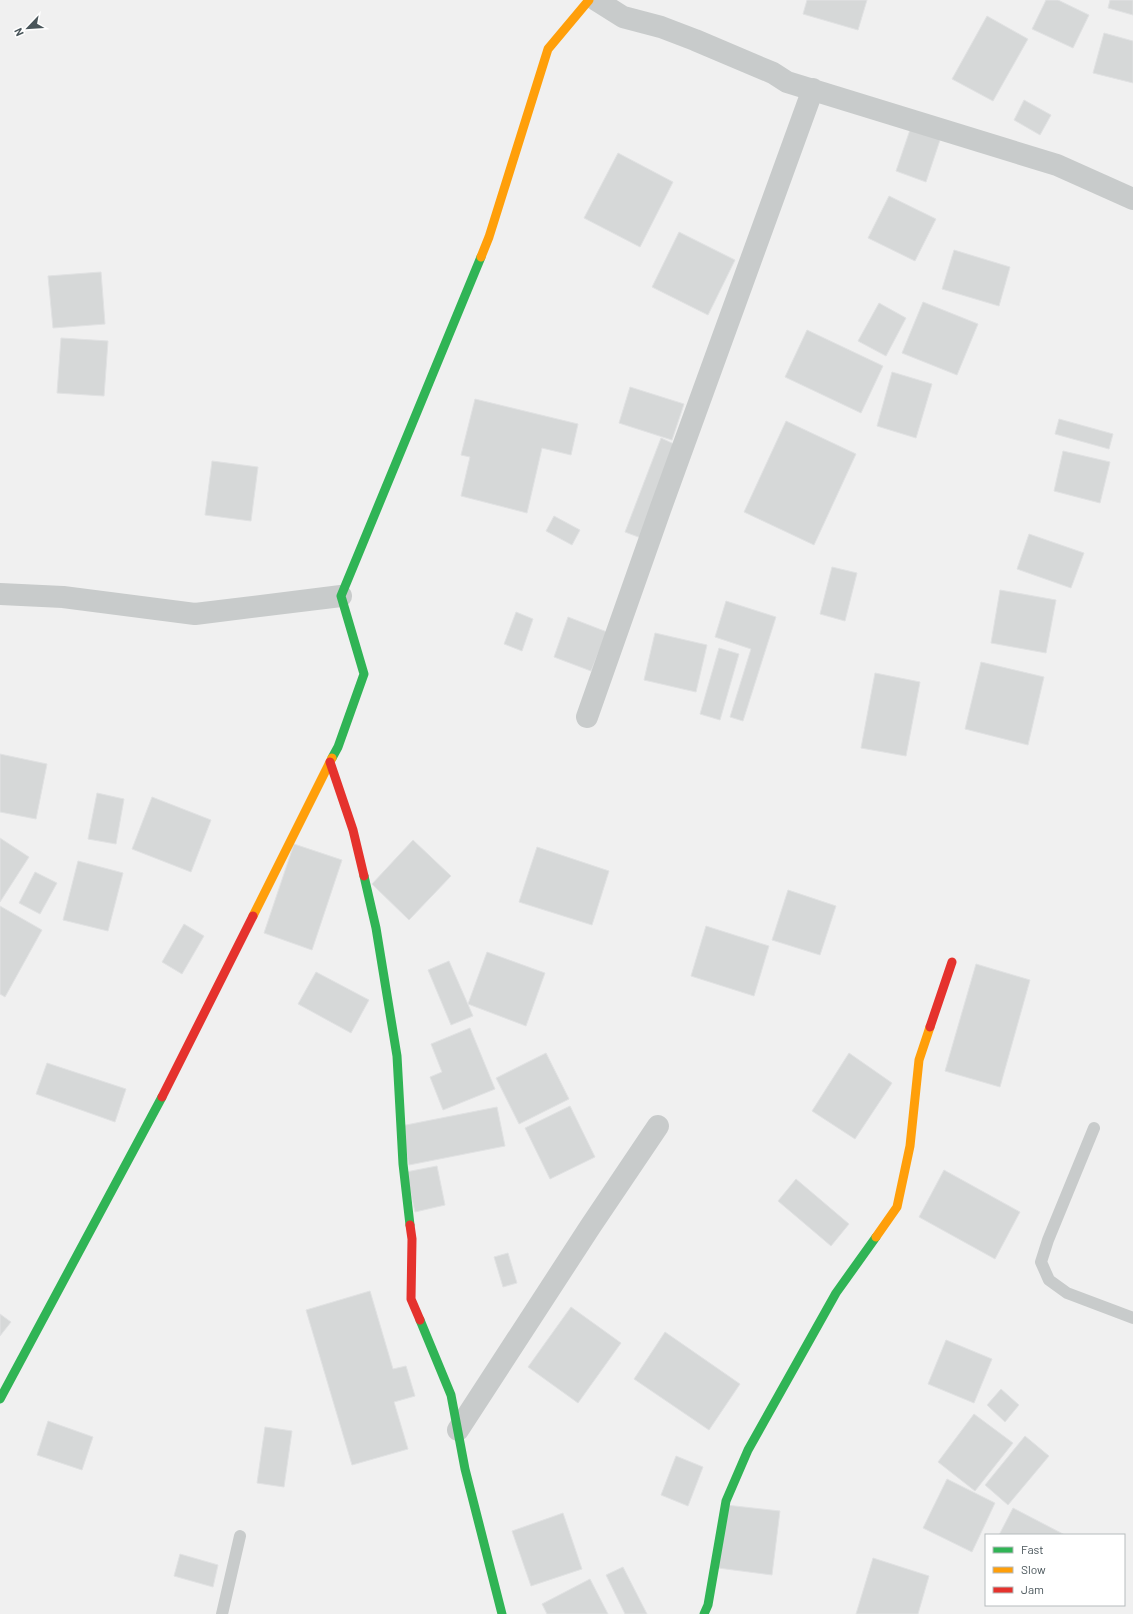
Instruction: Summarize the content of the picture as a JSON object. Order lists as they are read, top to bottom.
{
  "legend": ["Fast", "Slow", "Jam"],
  "north": "bottom left"
}
